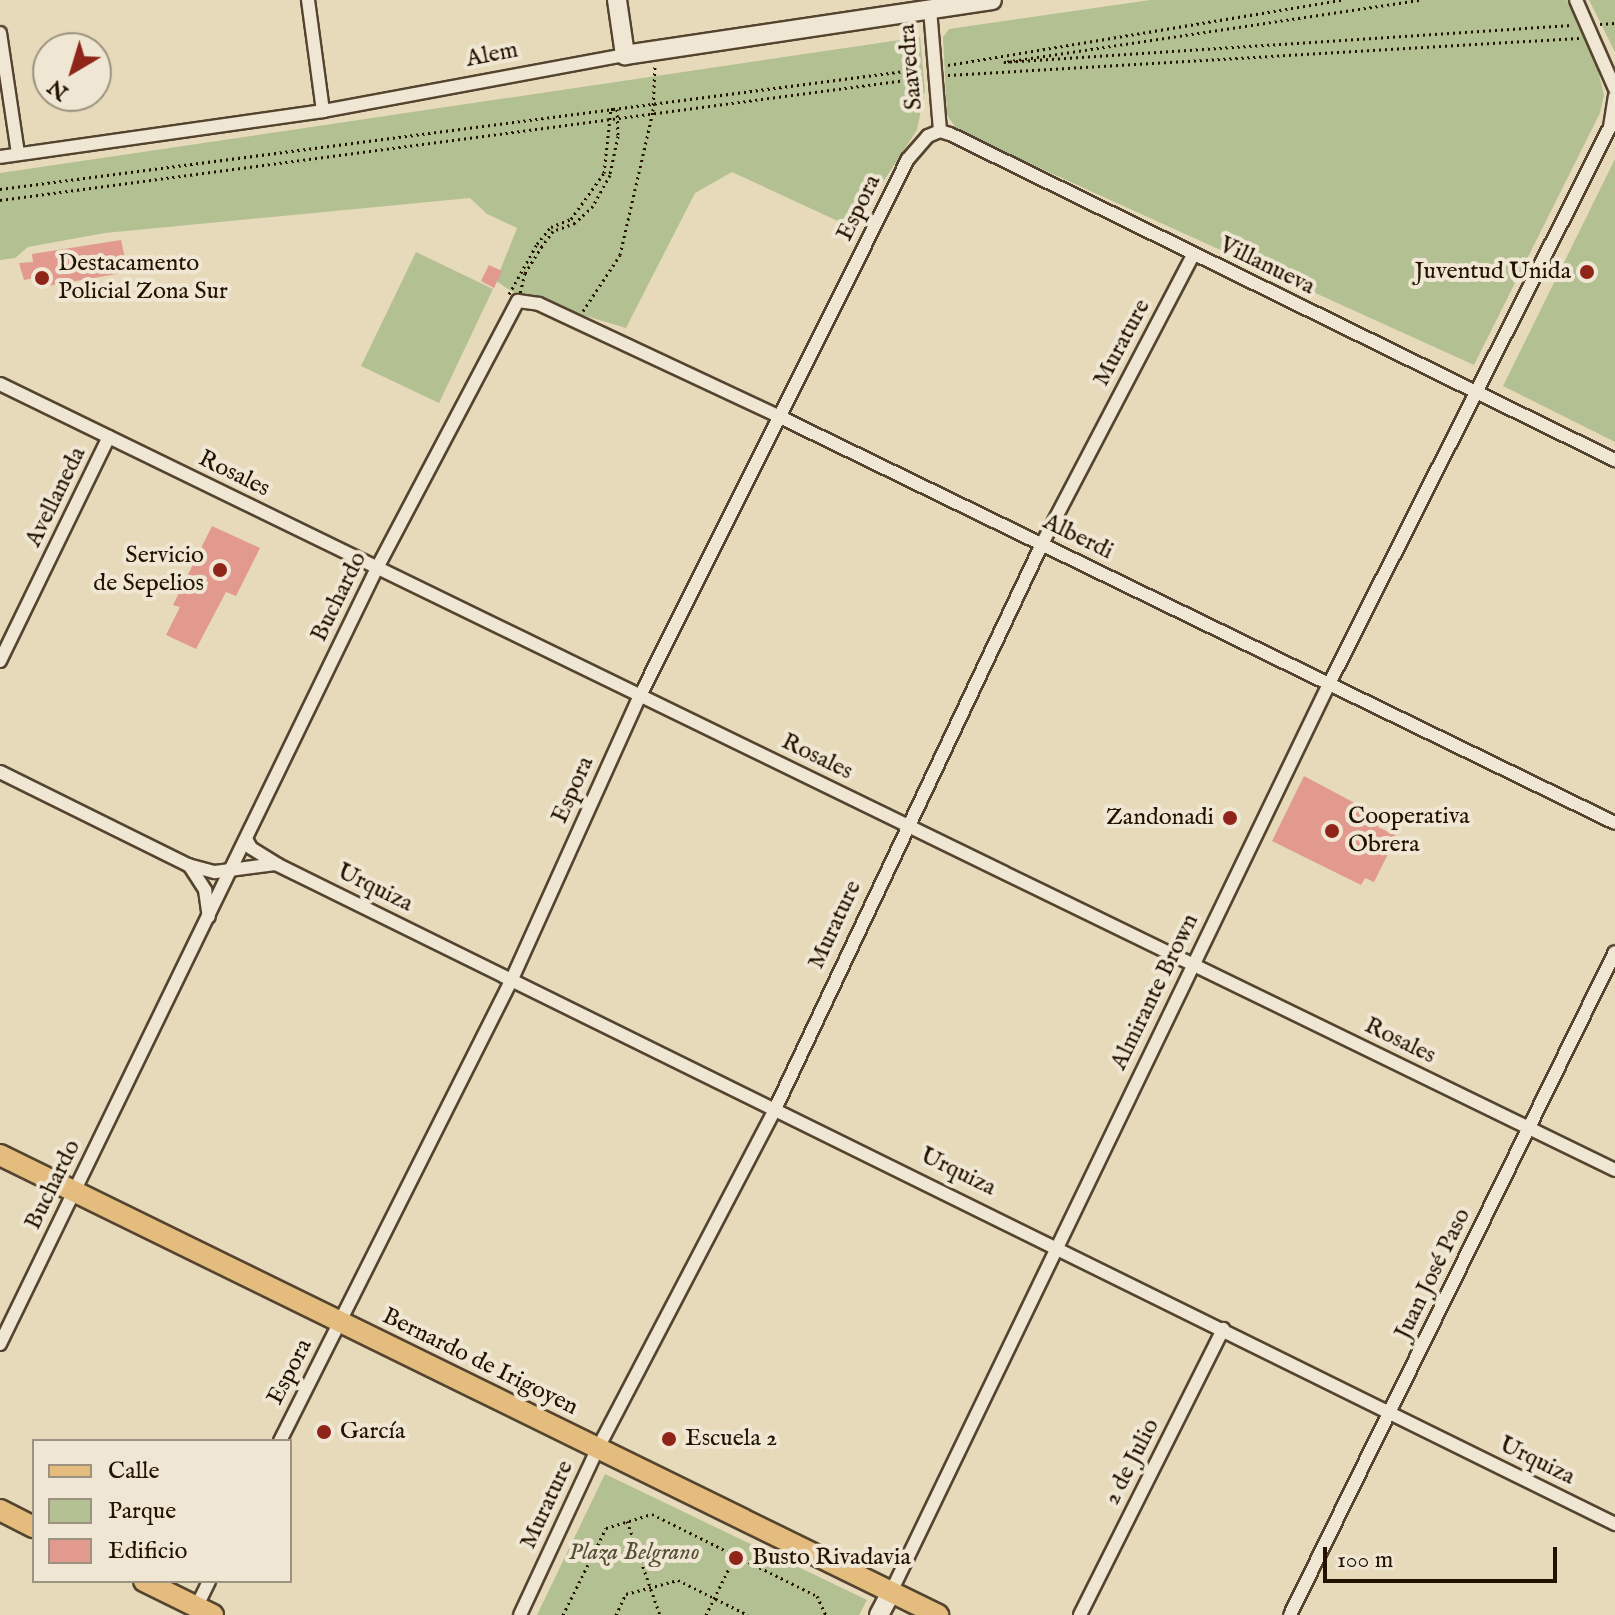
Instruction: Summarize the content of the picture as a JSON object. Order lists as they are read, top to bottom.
{
  "streets": {
    "main road": ["Alem", "Almirante Brown", "Bernardo de Irigoyen"],
    "street": [
      "Saavedra",
      "Espora",
      "Villanueva",
      "Murature",
      "Rosales",
      "Avellaneda",
      "Alberdi",
      "Buchardo",
      "Urquiza",
      "Juan José Paso",
      "2 de Julio"
    ]
  },
  "crossings": [
    ["Alem", "Saavedra"],
    ["Saavedra", "Espora"],
    ["Saavedra", "Villanueva"],
    ["Espora", "Villanueva"],
    ["Espora", "Rosales"],
    ["Espora", "Alberdi"],
    ["Espora", "Urquiza"],
    ["Espora", "Bernardo de Irigoyen"],
    ["Villanueva", "Murature"],
    ["Villanueva", "Almirante Brown"],
    ["Murature", "Rosales"],
    ["Murature", "Alberdi"],
    ["Murature", "Urquiza"],
    ["Murature", "Bernardo de Irigoyen"],
    ["Rosales", "Avellaneda"],
    ["Rosales", "Buchardo"],
    ["Rosales", "Almirante Brown"],
    ["Rosales", "Juan José Paso"],
    ["Alberdi", "Buchardo"],
    ["Alberdi", "Almirante Brown"],
    ["Buchardo", "Urquiza"],
    ["Buchardo", "Bernardo de Irigoyen"],
    ["Urquiza", "Almirante Brown"],
    ["Urquiza", "Juan José Paso"],
    ["Urquiza", "2 de Julio"],
    ["Almirante Brown", "Bernardo de Irigoyen"]
  ],
  "parks": ["Plaza Belgrano"],
  "places": [
    "Juventud Unida",
    "Destacamento Policial Zona Sur",
    "Servicio de Sepelios",
    "Zandonadi",
    "Cooperativa Obrera",
    "García",
    "Escuela 2",
    "Busto Rivadavia"
  ],
  "legend": ["Calle", "Parque", "Edificio"],
  "scale_bar": "100 m",
  "north": "bottom left"
}
